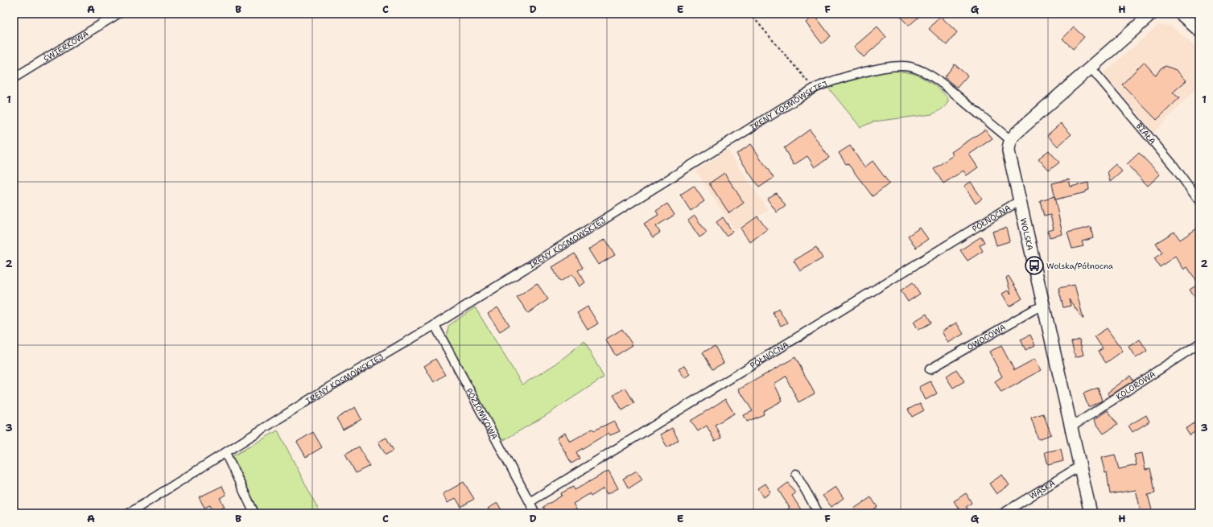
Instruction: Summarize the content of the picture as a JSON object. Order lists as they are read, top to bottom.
{
  "streets": {
    "street": [
      "ŚWIERKOWA",
      "IRENY KOSMOWSKIEJ",
      "BIAŁA",
      "PÓŁNOCNA",
      "WOLSKA",
      "OWOCOWA",
      "KOLOROWA",
      "POZIOMKOWA",
      "WĄSKA"
    ]
  },
  "crossings": [
    ["IRENY KOSMOWSKIEJ", "WOLSKA"],
    ["IRENY KOSMOWSKIEJ", "POZIOMKOWA"],
    ["PÓŁNOCNA", "WOLSKA"],
    ["PÓŁNOCNA", "POZIOMKOWA"],
    ["WOLSKA", "OWOCOWA"],
    ["WOLSKA", "KOLOROWA"],
    ["WOLSKA", "WĄSKA"]
  ],
  "places": {
    "bus stop": ["Wolska/Północna"]
  },
  "grid": {
    "columns": [
      "A",
      "B",
      "C",
      "D",
      "E",
      "F",
      "G",
      "H"
    ],
    "rows": ["1", "2", "3"]
  }
}
